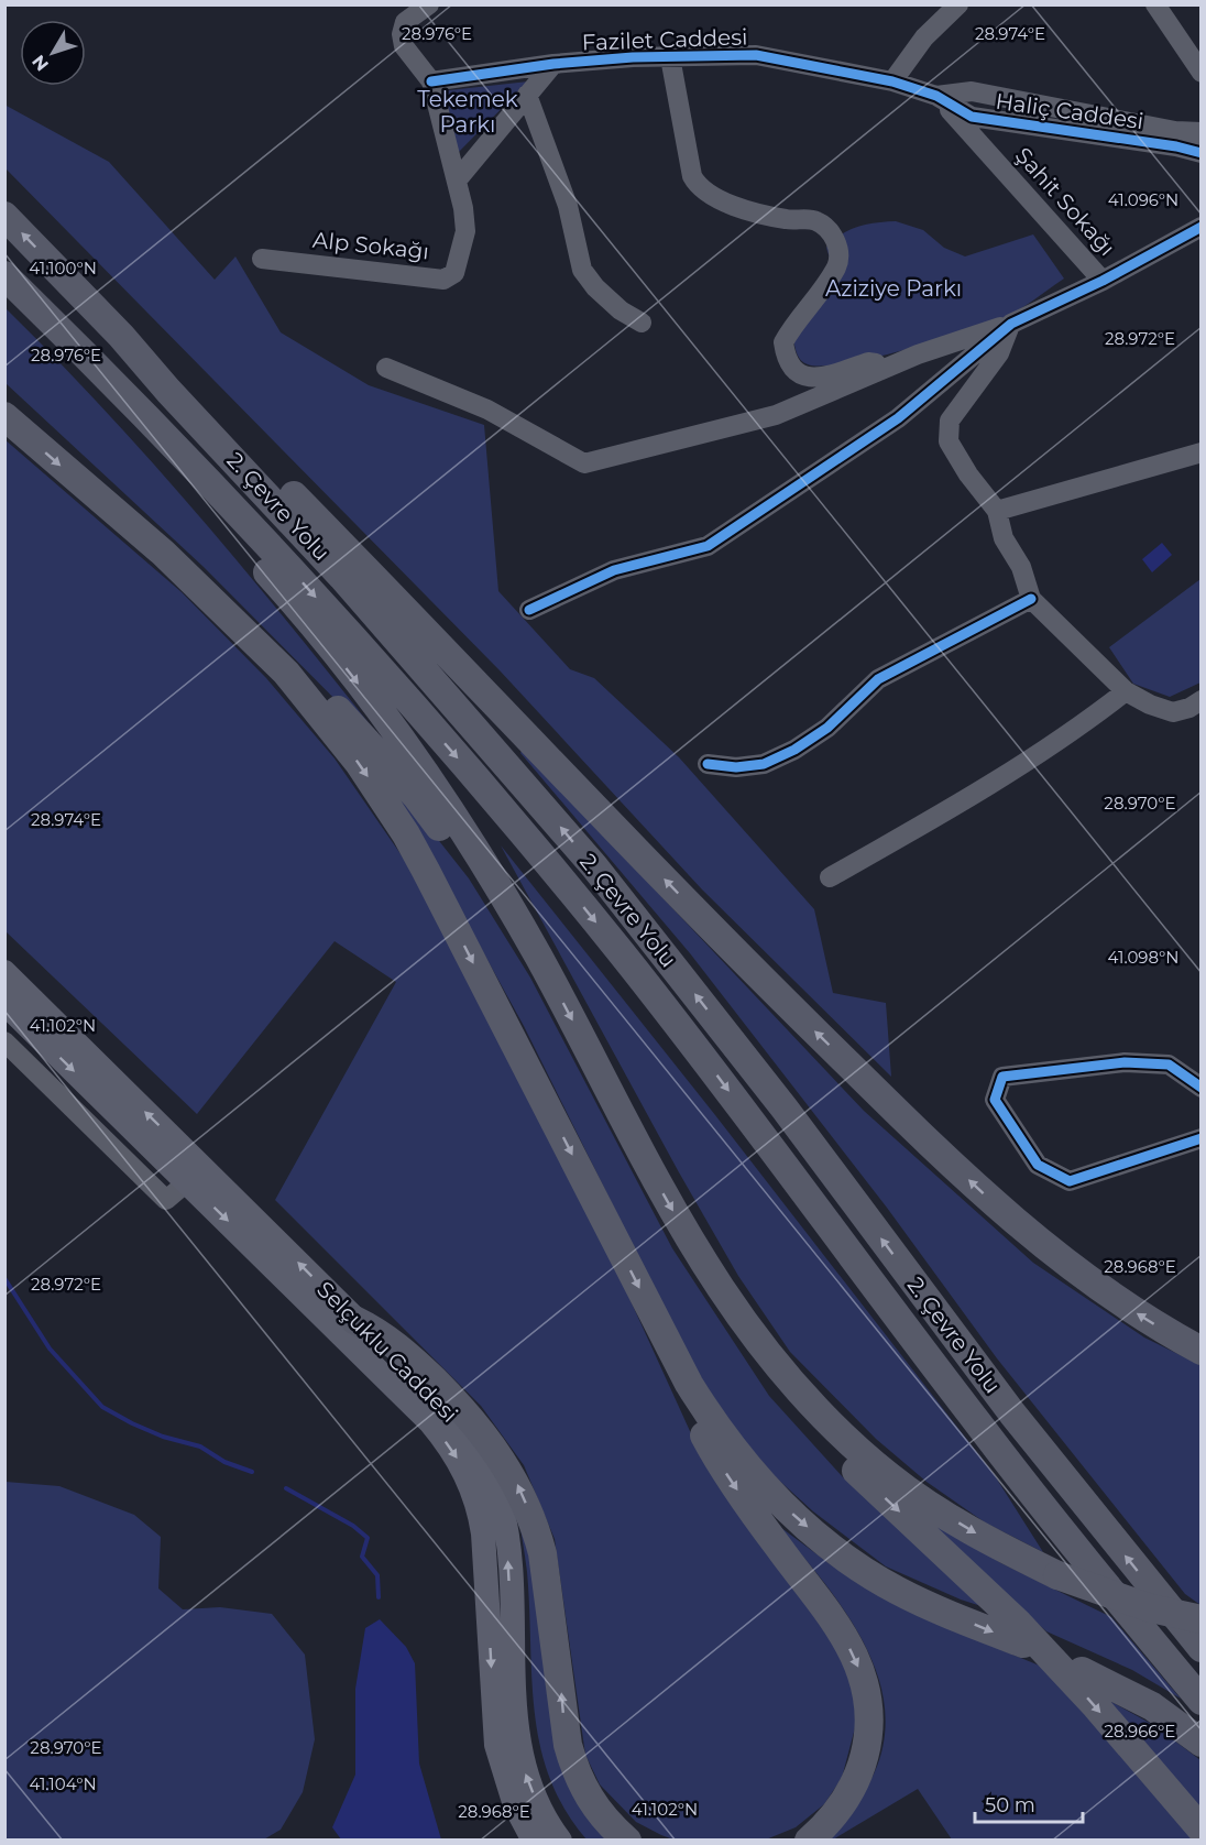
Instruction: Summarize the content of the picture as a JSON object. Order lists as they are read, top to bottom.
{
  "streets": {
    "highway": ["2. Çevre Yolu"],
    "main road": ["Selçuklu Caddesi"],
    "street": [
      "Fazilet Caddesi",
      "Haliç Caddesi",
      "Şahit Sokağı",
      "Alp Sokağı"
    ]
  },
  "crossings": [
    ["Fazilet Caddesi", "Haliç Caddesi"],
    ["Fazilet Caddesi", "Şahit Sokağı"],
    ["Fazilet Caddesi", "Alp Sokağı"],
    ["Haliç Caddesi", "Şahit Sokağı"]
  ],
  "parks": ["Tekemek Parkı", "Aziziye Parkı"],
  "scale_bar": "50 m",
  "north": "bottom left",
  "coordinates": [
    "28.976°E",
    "28.974°E",
    "41.096°N",
    "41.100°N",
    "28.972°E",
    "28.970°E",
    "41.098°N",
    "41.102°N",
    "28.968°E",
    "28.966°E",
    "41.104°N"
  ]
}
